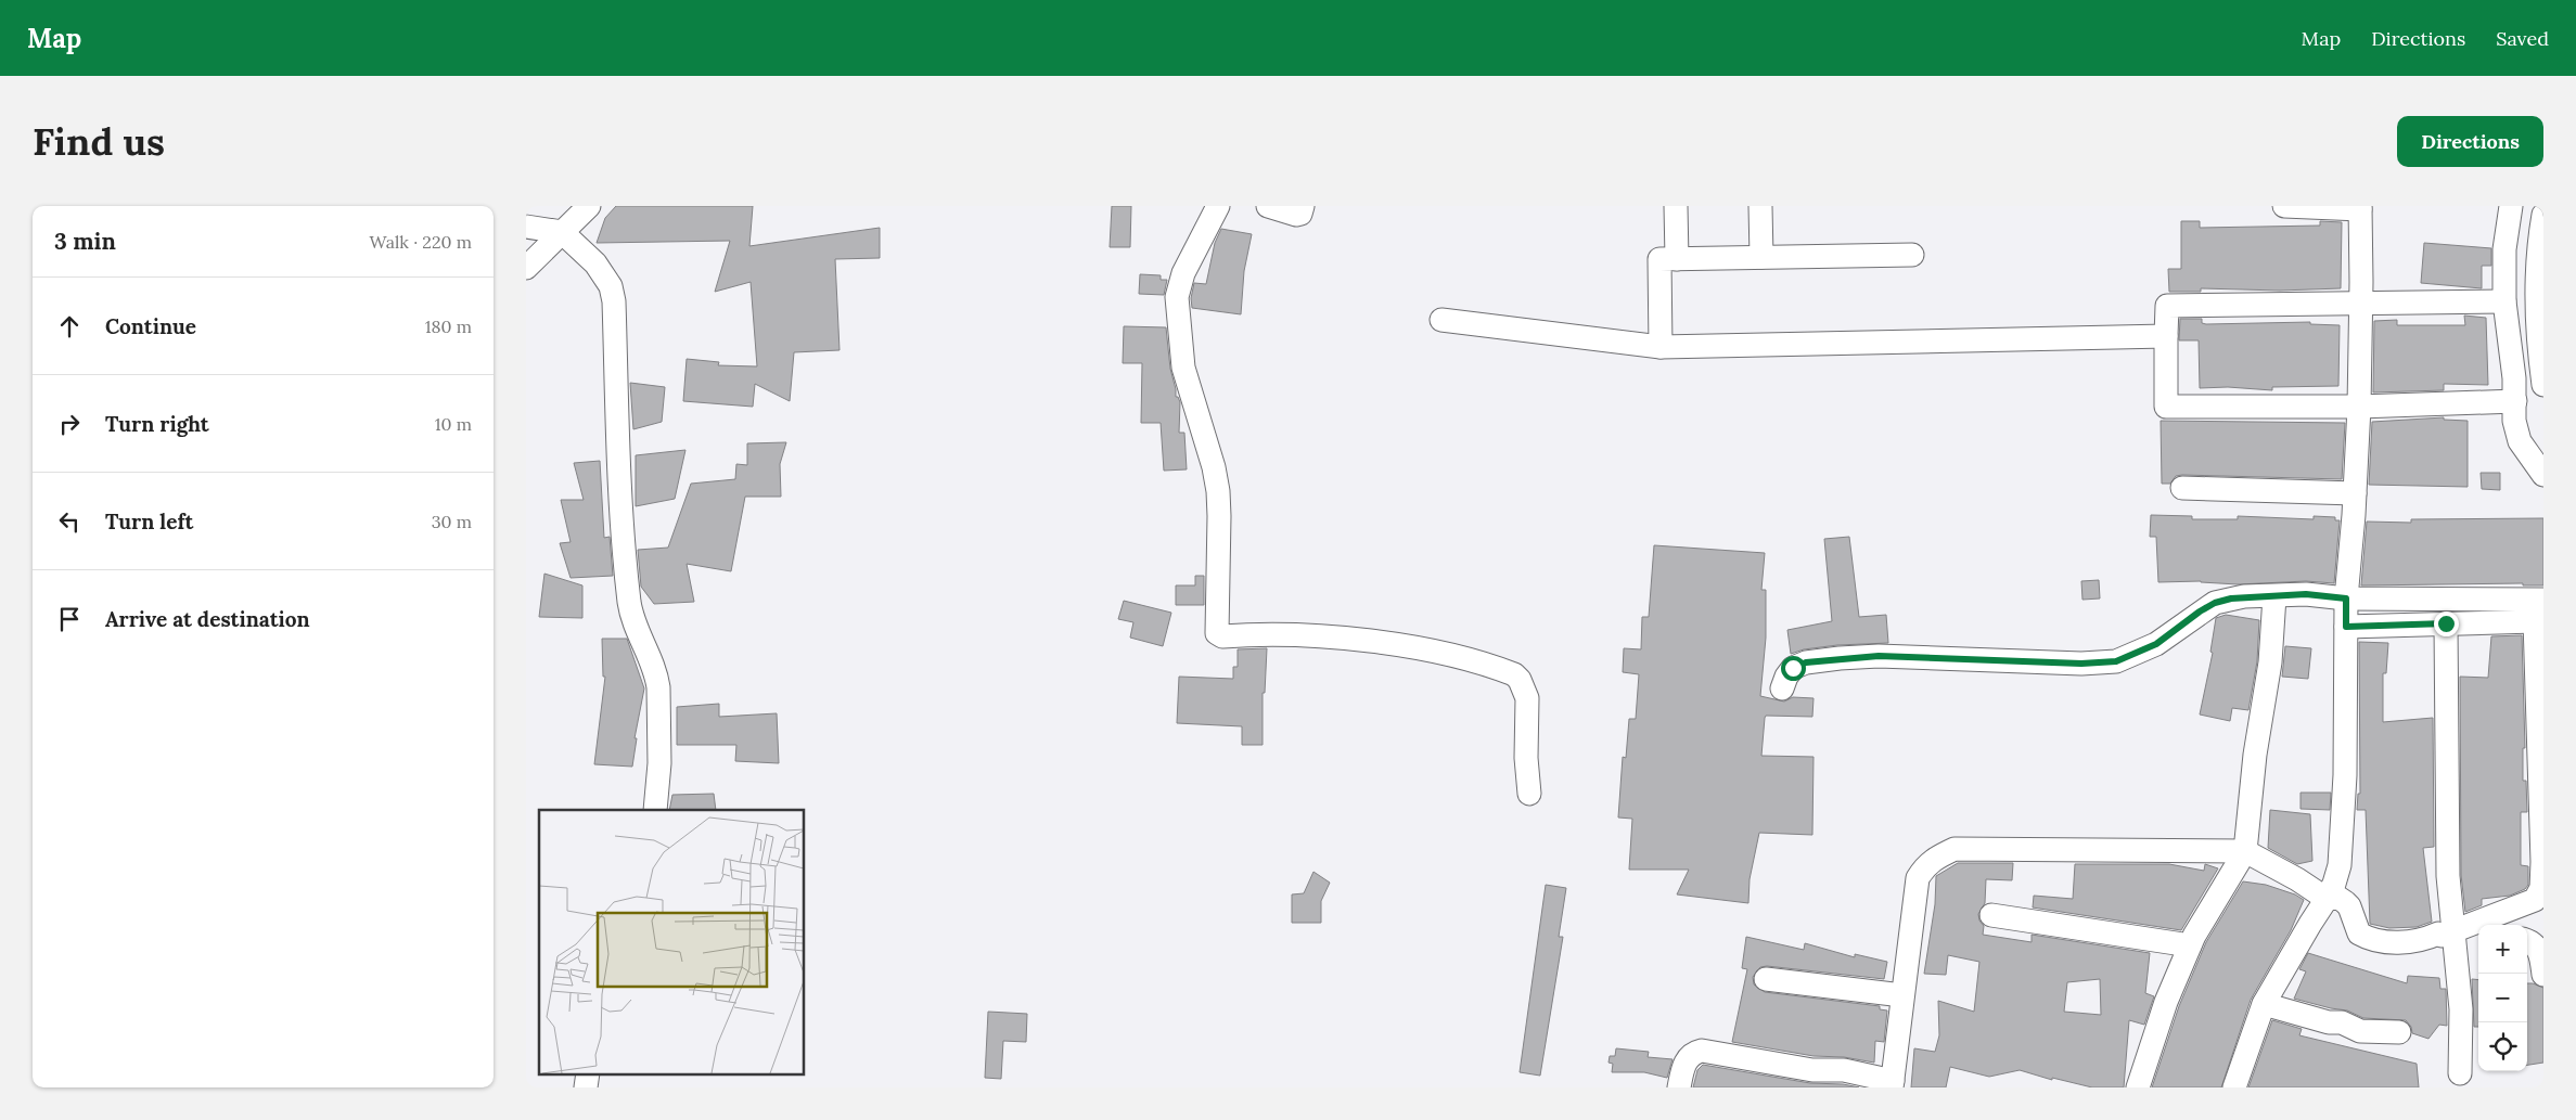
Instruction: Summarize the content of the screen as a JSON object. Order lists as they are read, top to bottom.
{
  "page": {
    "header": "Map",
    "nav": ["Map", "Directions", "Saved"],
    "buttons": "Directions",
    "title": "Find us",
    "heading": ["3 min", "Walk · 220 m"],
    "list": [
      ["Continue", "180 m"],
      ["Turn right", "10 m"],
      ["Turn left", "30 m"],
      "Arrive at destination"
    ],
    "map_buttons": ["+", "−"]
  }
}
